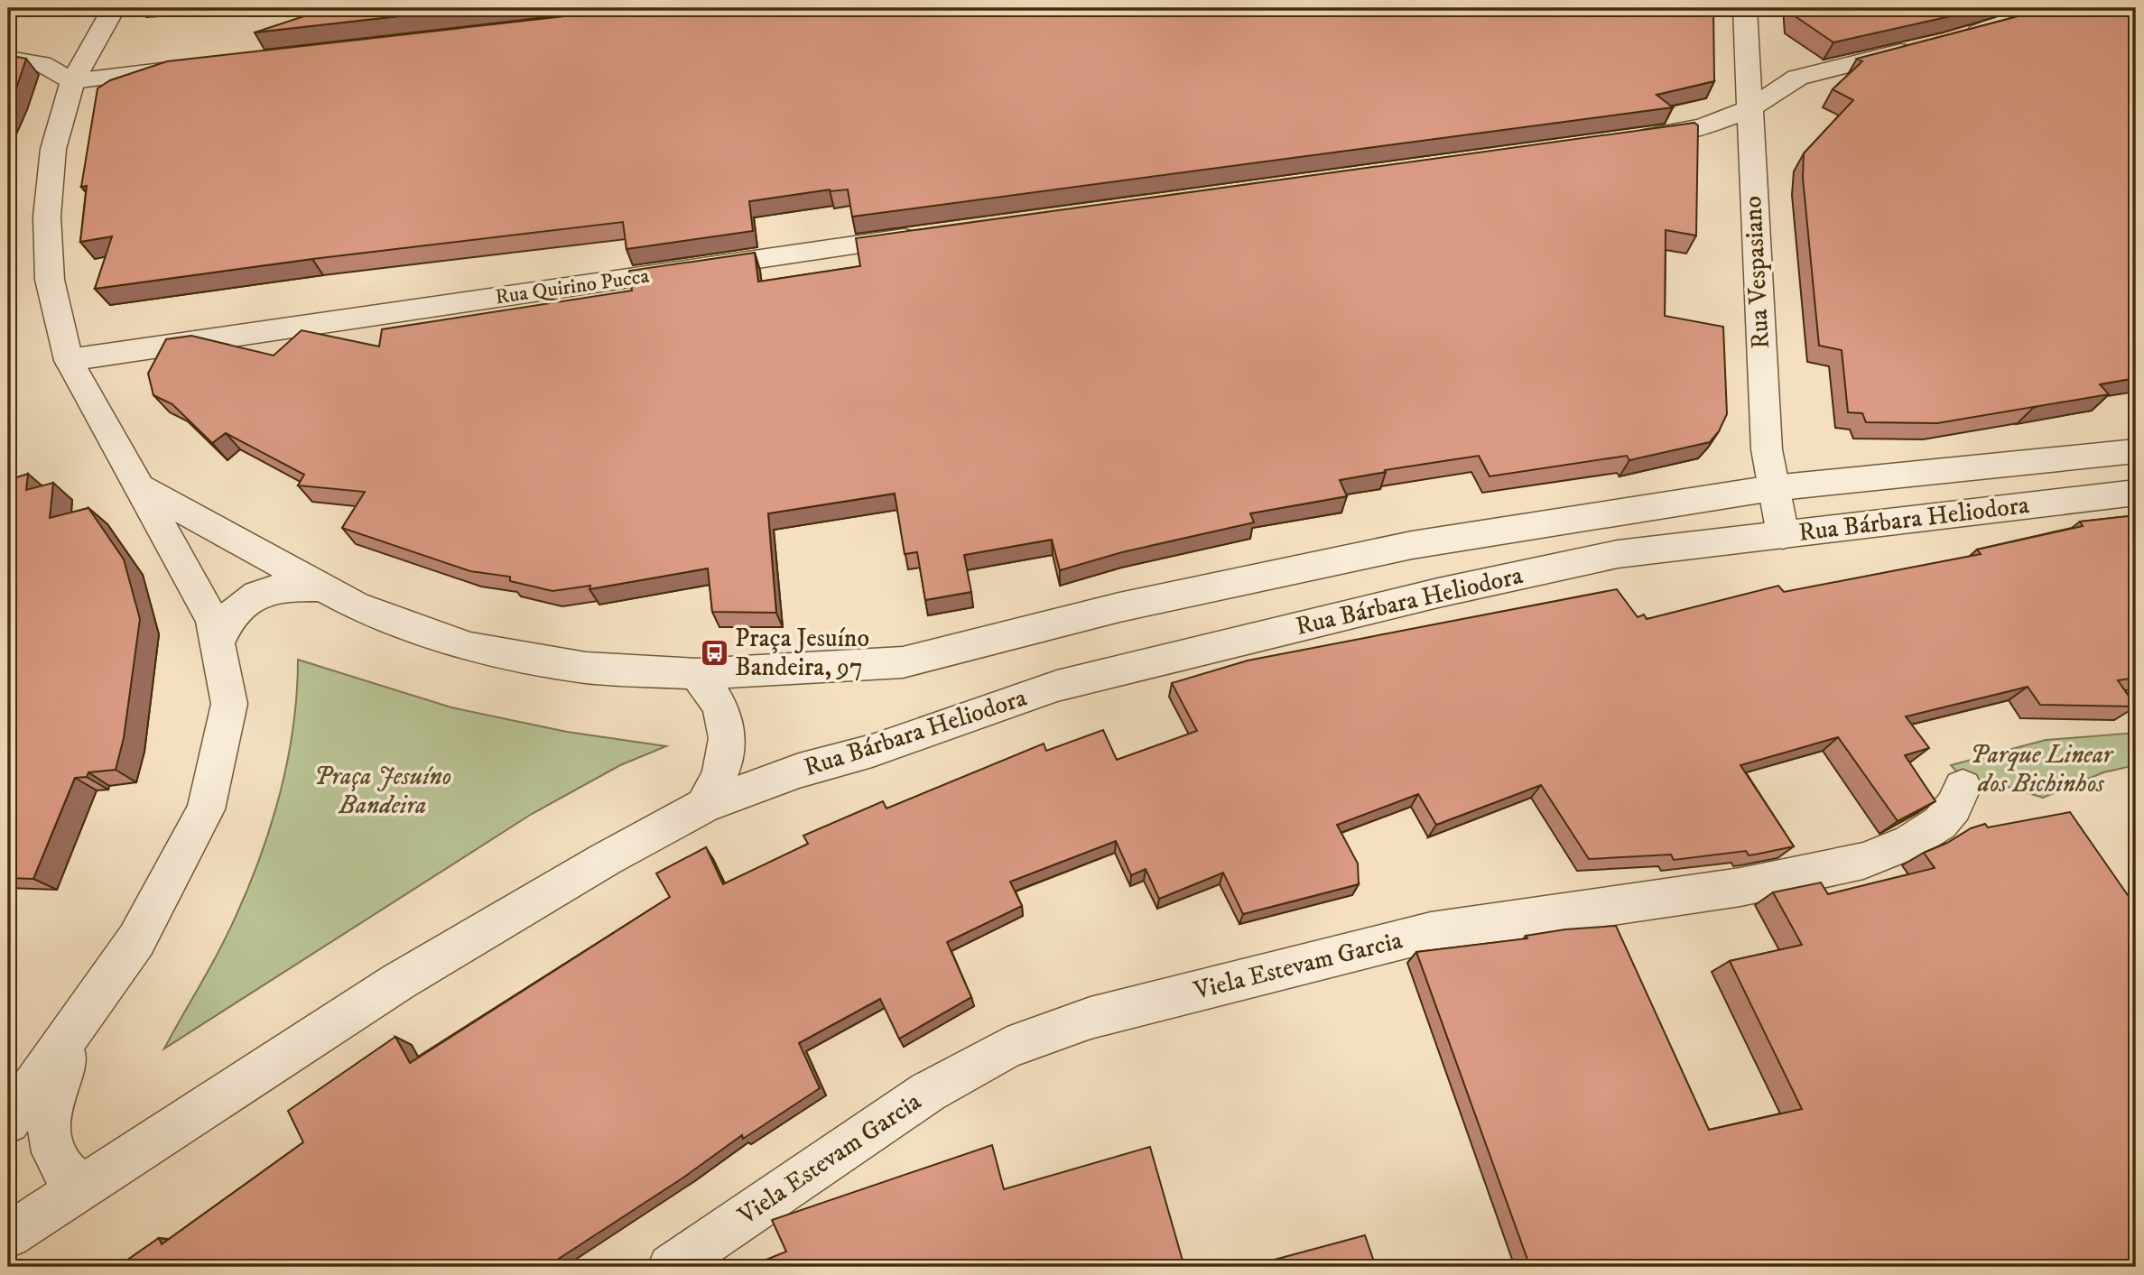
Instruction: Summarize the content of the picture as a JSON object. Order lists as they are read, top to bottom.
{
  "streets": {
    "street": [
      "Rua Vespasiano",
      "Rua Quirino Pucca",
      "Rua Bárbara Heliodora",
      "Viela Estevam Garcia"
    ]
  },
  "crossings": [
    ["Rua Vespasiano", "Rua Bárbara Heliodora"]
  ],
  "parks": ["Parque Linear dos Bichinhos", "Praça Jesuíno Bandeira"],
  "places": {
    "bus stop": ["Praça Jesuíno Bandeira, 97"]
  }
}
